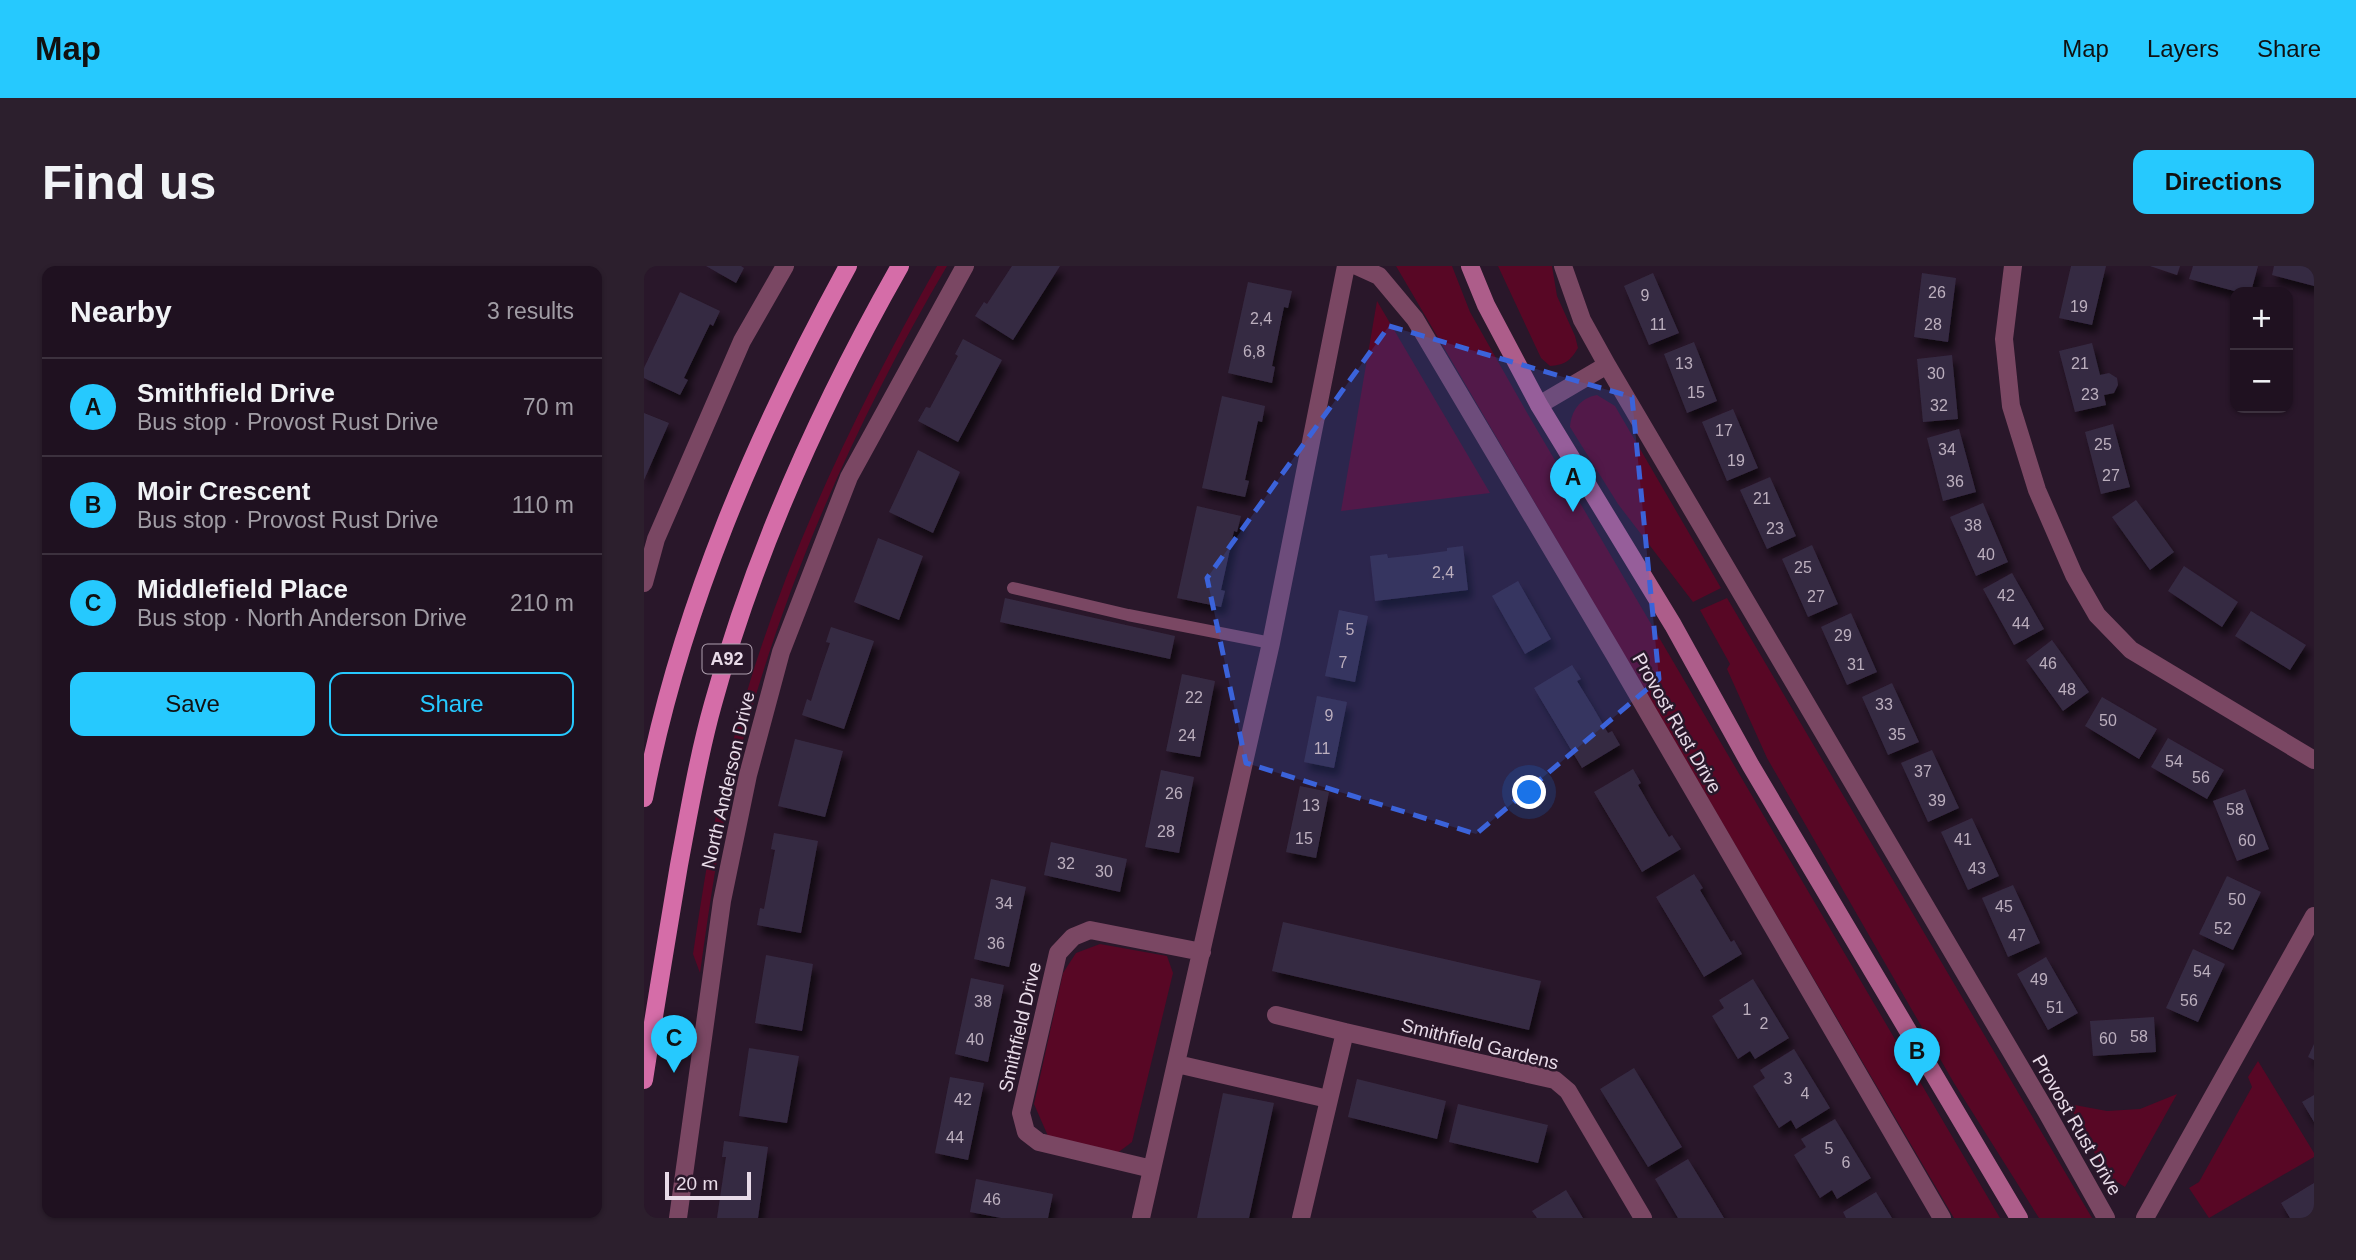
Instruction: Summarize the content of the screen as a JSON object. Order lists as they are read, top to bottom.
{
  "streets": {
    "main road": ["A92", "North Anderson Drive"],
    "street": ["Provost Rust Drive", "Smithfield Drive", "Smithfield Gardens"]
  },
  "house_numbers": [
    "26",
    "9",
    "19",
    "2,4",
    "11",
    "28",
    "6,8",
    "13",
    "21",
    "30",
    "15",
    "23",
    "32",
    "17",
    "25",
    "34",
    "19",
    "27",
    "36",
    "21",
    "38",
    "23",
    "40",
    "25",
    "2,4",
    "42",
    "27",
    "44",
    "5",
    "29",
    "7",
    "46",
    "31",
    "48",
    "22",
    "33",
    "9",
    "50",
    "35",
    "24",
    "11",
    "54",
    "37",
    "56",
    "26",
    "39",
    "13",
    "58",
    "28",
    "15",
    "41",
    "60",
    "32",
    "43",
    "30",
    "50",
    "34",
    "45",
    "52",
    "47",
    "36",
    "54",
    "49",
    "56",
    "38",
    "51",
    "1",
    "2",
    "58",
    "60",
    "40",
    "3",
    "4",
    "42",
    "44",
    "5",
    "6",
    "46"
  ],
  "scale_bar": "20 m",
  "page": {
    "header": "Map",
    "nav": ["Map", "Layers", "Share"],
    "buttons": [
      "Directions",
      ["Save", "Share"]
    ],
    "title": "Find us",
    "heading": ["Nearby", "3 results"],
    "map_buttons": ["+", "−"],
    "list": [
      {
        "mark": "A",
        "name": "Smithfield Drive",
        "note": "Bus stop · Provost Rust Drive",
        "value": "70 m"
      },
      {
        "mark": "B",
        "name": "Moir Crescent",
        "note": "Bus stop · Provost Rust Drive",
        "value": "110 m"
      },
      {
        "mark": "C",
        "name": "Middlefield Place",
        "note": "Bus stop · North Anderson Drive",
        "value": "210 m"
      }
    ],
    "pins": ["A", "C", "B"],
    "scale": "20 m"
  }
}
